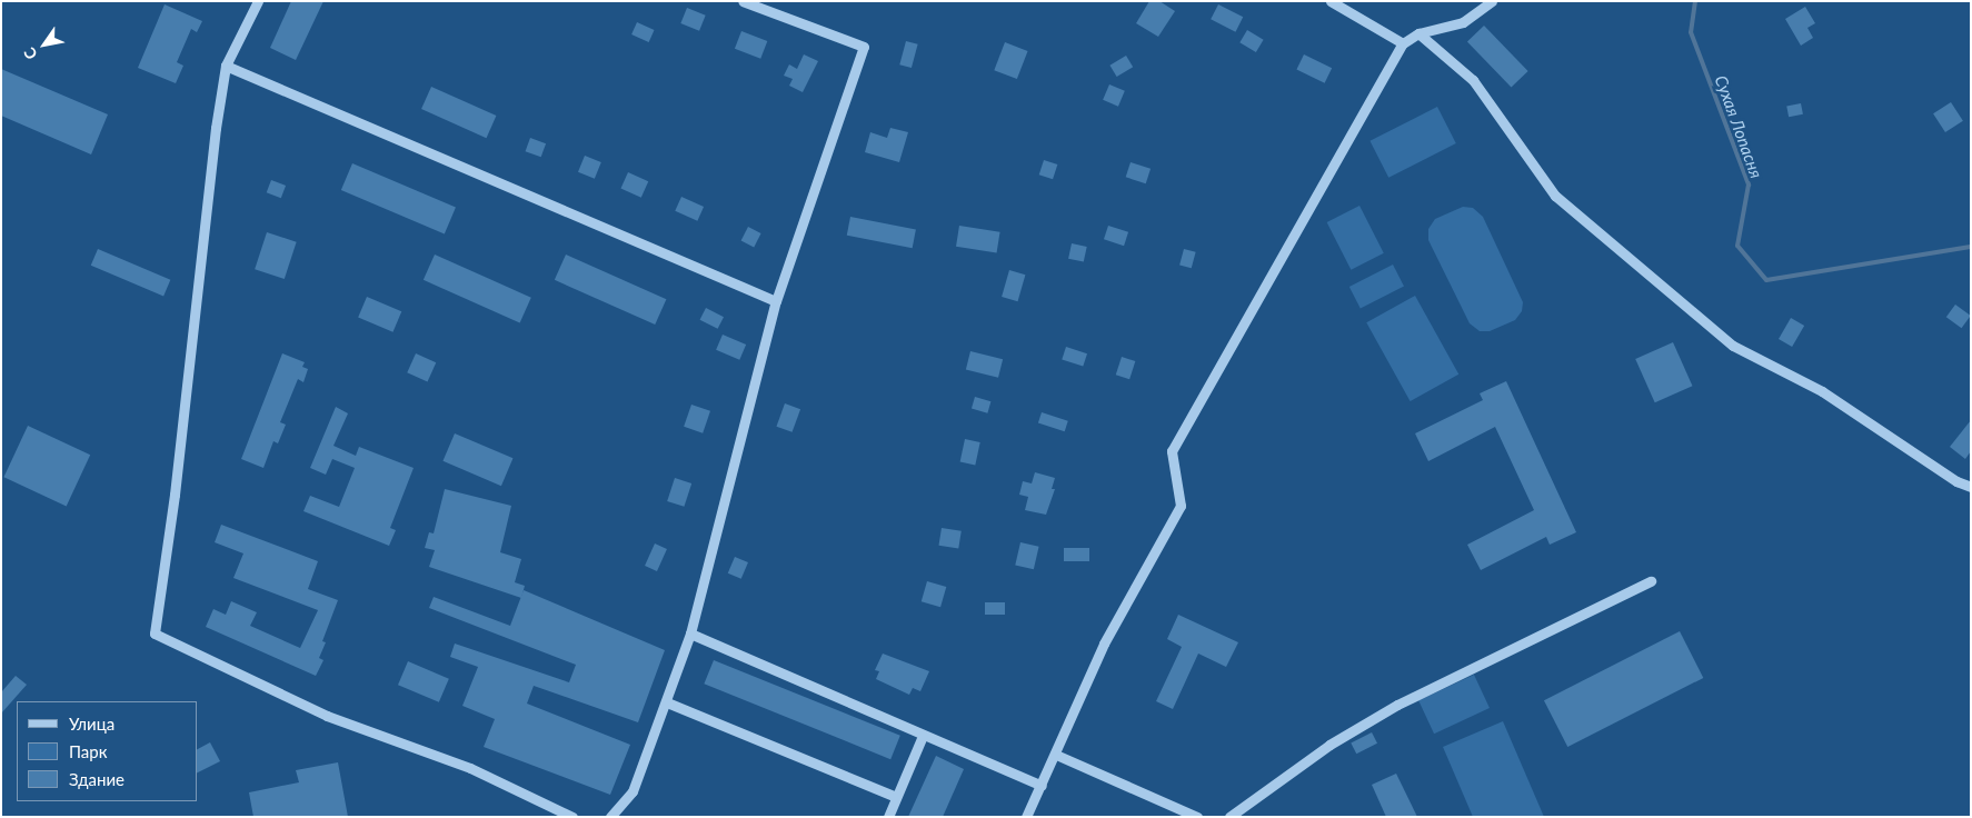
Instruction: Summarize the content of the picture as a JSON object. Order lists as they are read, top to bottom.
{
  "water": ["Сухая Лопасня"],
  "legend": ["Улица", "Парк", "Здание"],
  "north": "bottom left"
}
